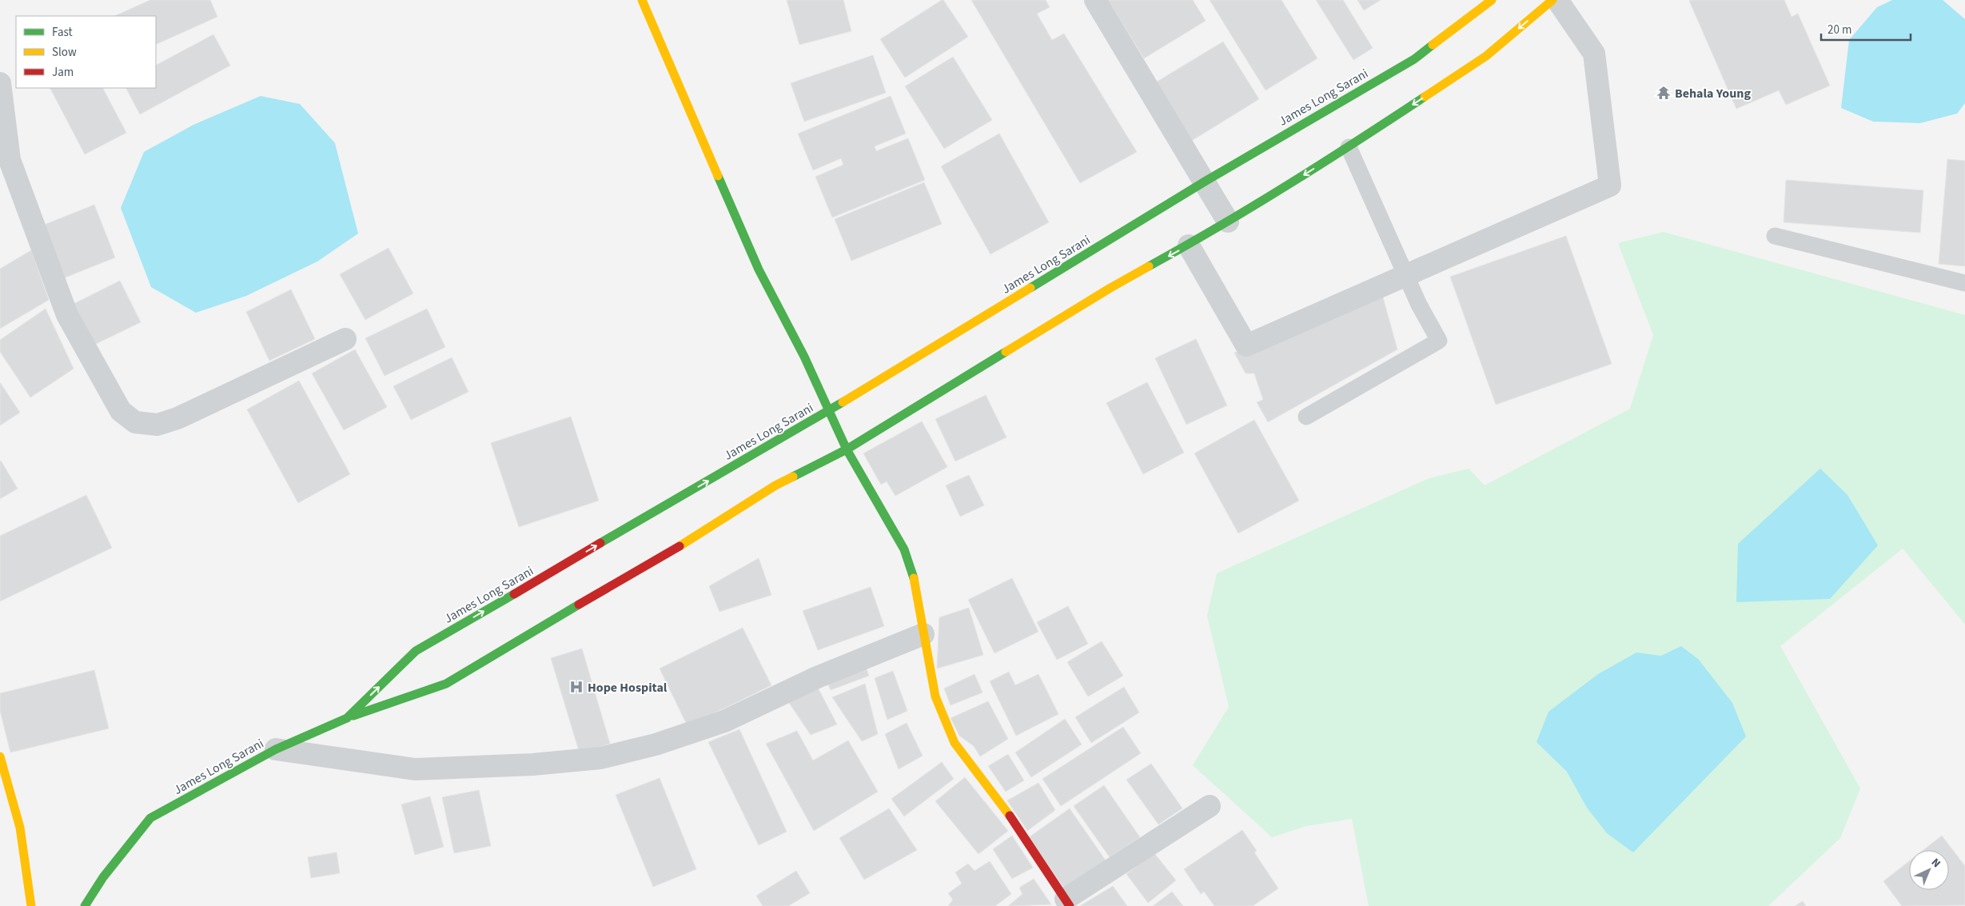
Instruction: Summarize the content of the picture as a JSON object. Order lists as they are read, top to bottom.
{
  "streets": {
    "main road": ["James Long Sarani"]
  },
  "places": {
    "temple": ["Behala Young"],
    "hospital": ["Hope Hospital"]
  },
  "legend": ["Fast", "Slow", "Jam"],
  "scale_bar": "20 m",
  "north": "top right"
}
